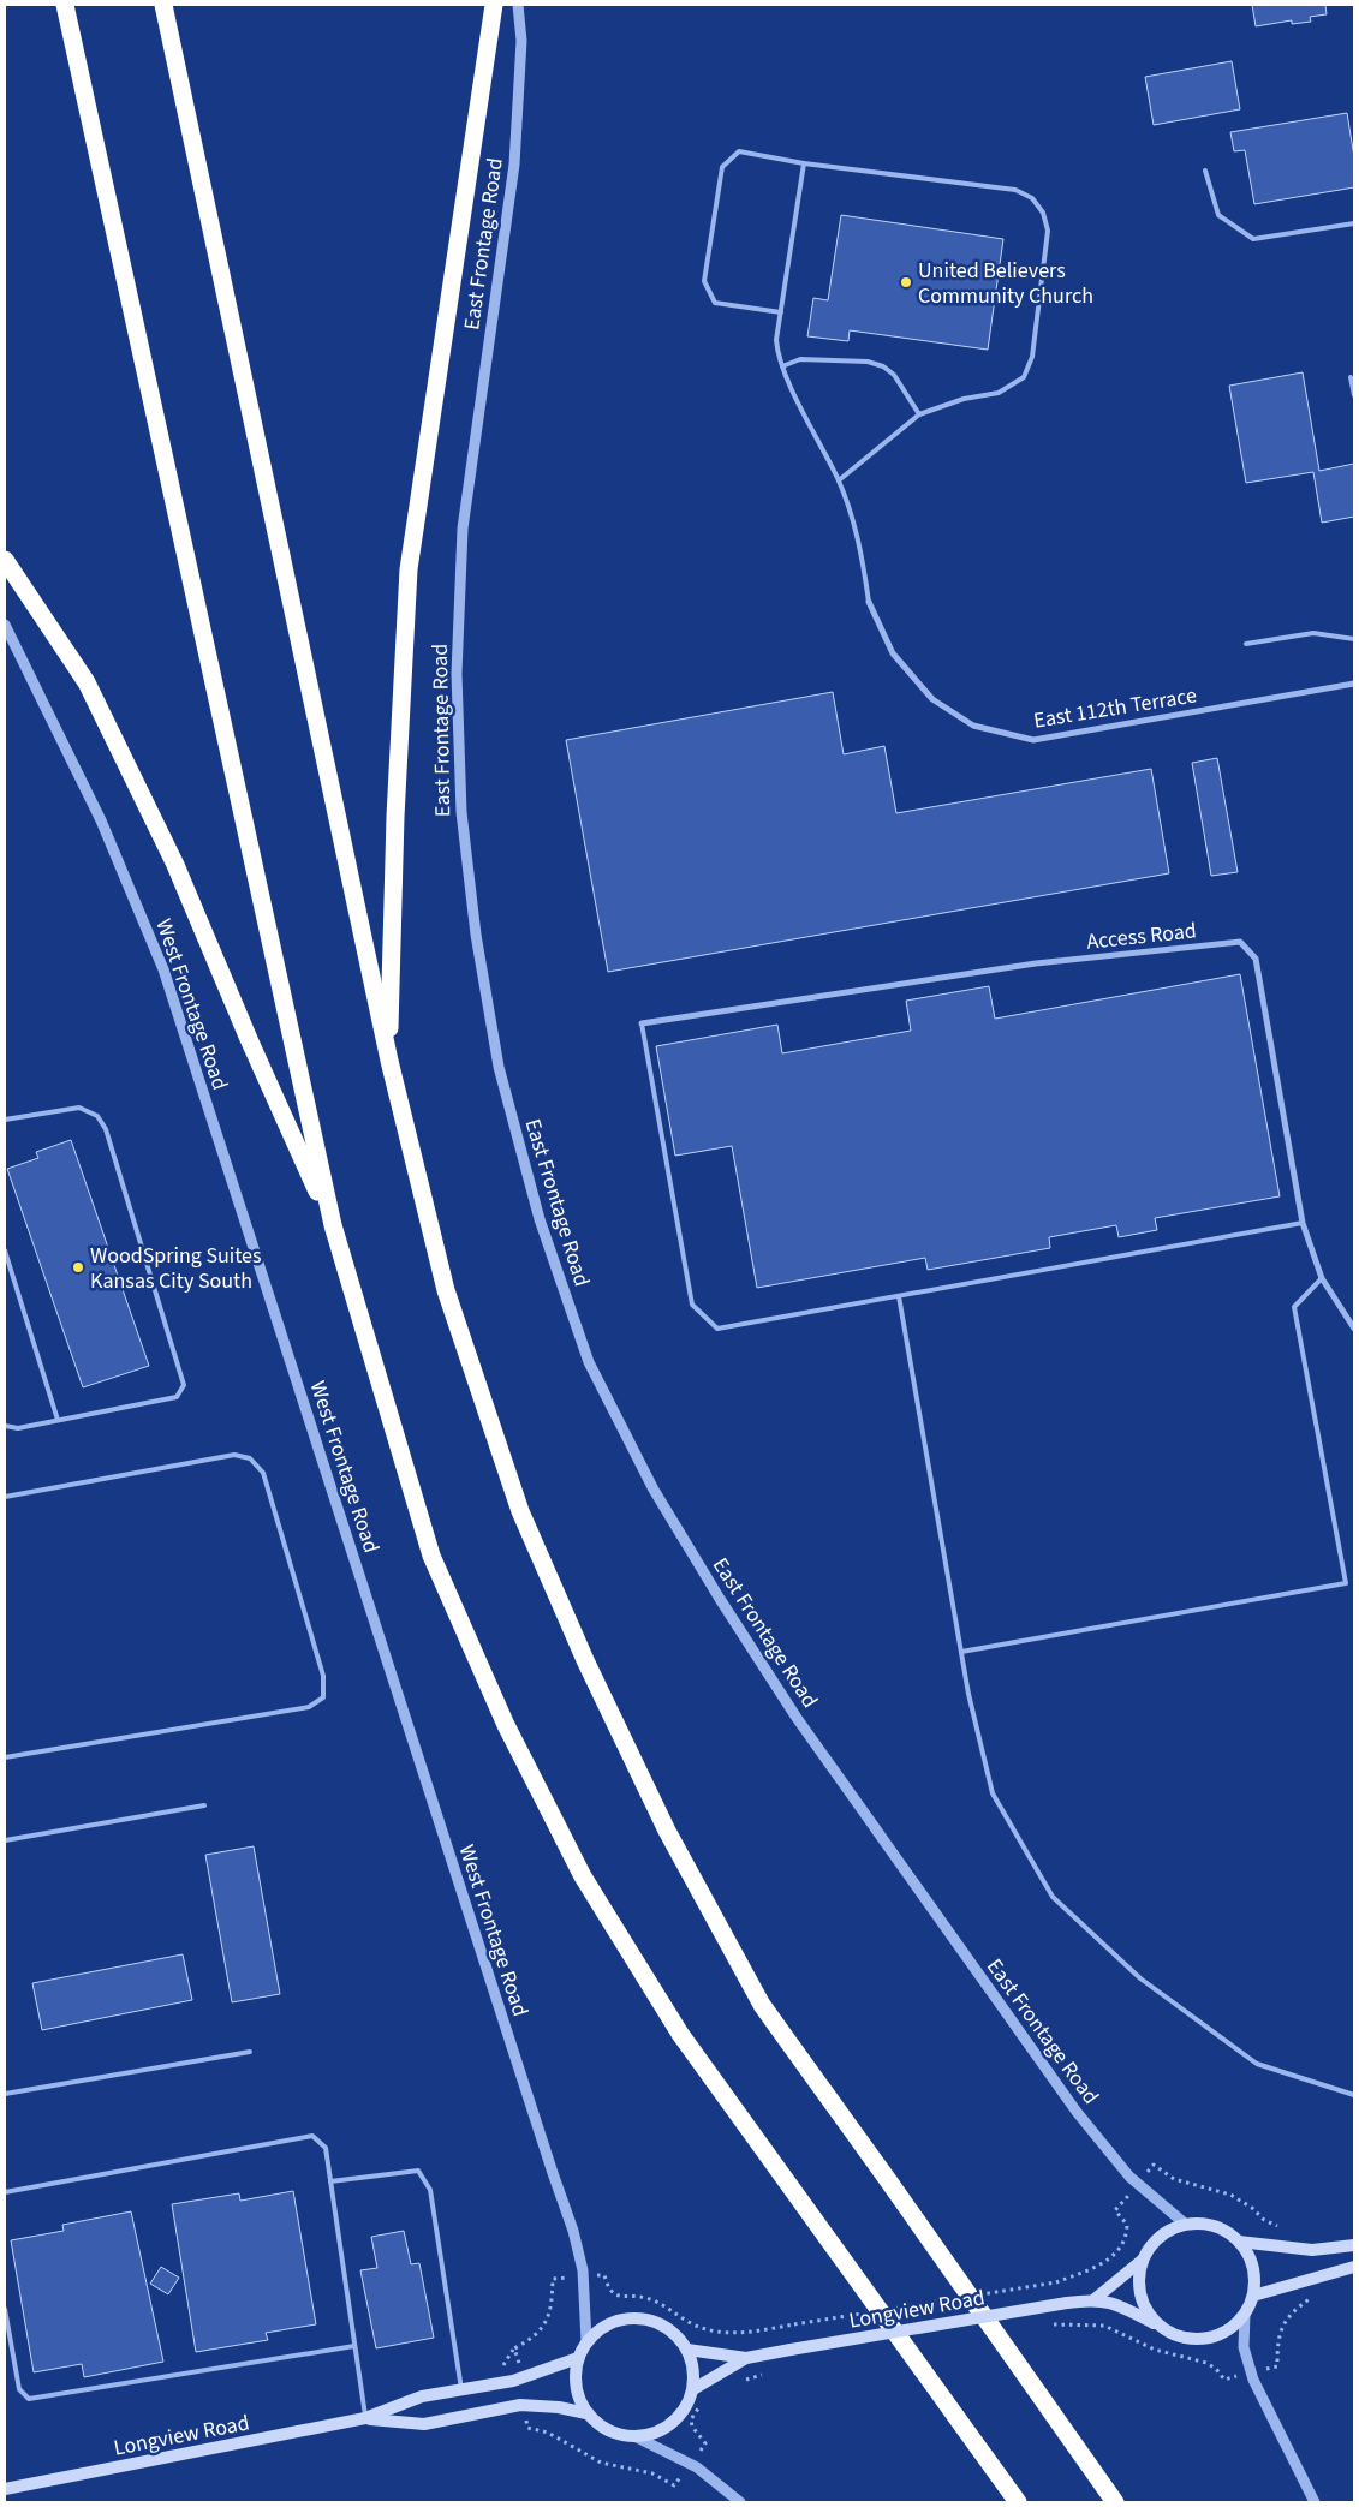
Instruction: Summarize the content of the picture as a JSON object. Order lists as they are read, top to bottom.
{
  "streets": {
    "main road": ["Longview Road"],
    "street": [
      "East Frontage Road",
      "East 112th Terrace",
      "Access Road",
      "West Frontage Road"
    ]
  },
  "crossings": [
    ["East Frontage Road", "Longview Road"],
    ["West Frontage Road", "Longview Road"]
  ],
  "places": ["United Believers Community Church", "WoodSpring Suites Kansas City South"]
}
